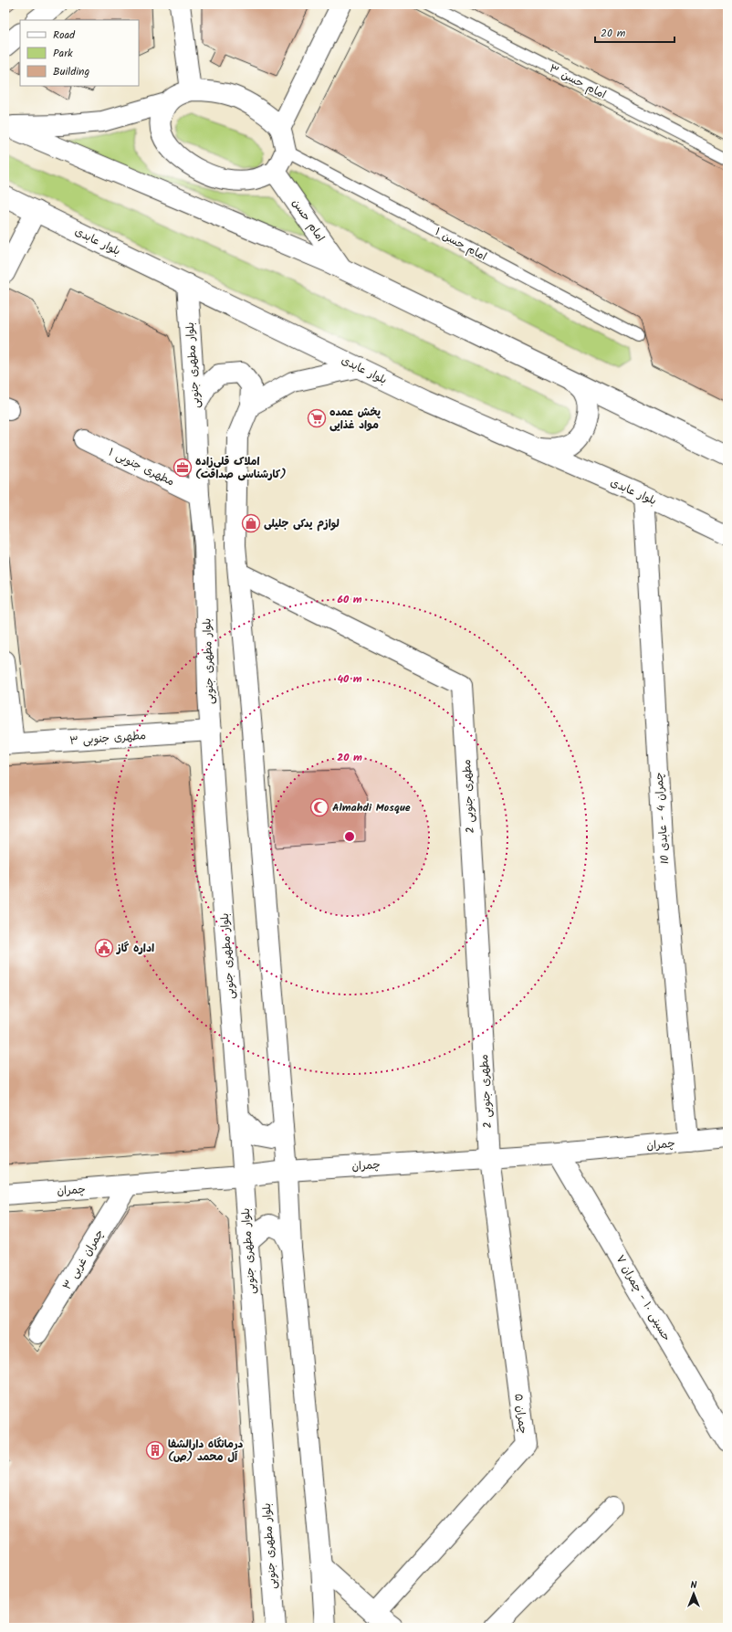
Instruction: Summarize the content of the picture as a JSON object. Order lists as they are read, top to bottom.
{
  "streets": {
    "street": [
      "امام حسن",
      "بلوار عابدی",
      "بلوار مطهری جنوبی",
      "مطهری جنوبی ۱",
      "مطهری جنوبی ۳",
      "مطهری جنوبی 2",
      "چمران 4 - عابدی 10",
      "چمران",
      "چمران غربی ۳",
      "حسينی ۱۰ - چمران ۷",
      "چمران ۵"
    ],
    "lane": ["امام حسن ۳", "امام حسن ۱"]
  },
  "crossings": [
    ["امام حسن", "امام حسن ۱"],
    ["بلوار عابدی", "بلوار مطهری جنوبی"],
    ["بلوار عابدی", "چمران 4 - عابدی 10"],
    ["بلوار مطهری جنوبی", "مطهری جنوبی ۱"],
    ["بلوار مطهری جنوبی", "مطهری جنوبی ۳"],
    ["بلوار مطهری جنوبی", "چمران"],
    ["مطهری جنوبی 2", "چمران"],
    ["مطهری جنوبی 2", "چمران ۵"],
    ["چمران 4 - عابدی 10", "چمران"],
    ["چمران", "چمران غربی ۳"],
    ["چمران", "حسينی ۱۰ - چمران ۷"],
    ["چمران", "چمران ۵"]
  ],
  "places": {
    "supermarket": ["پخش عمده مواد غذایی"],
    "office": ["املاک قلی‌زاده (کارشناسی صداقت)"],
    "shop": ["لوازم یدکی جلیلی"],
    "mosque": ["Almahdi Mosque"],
    "public building": ["اداره گاز"],
    "building": ["درمانگاه دارالشفا آل محمد (ص)"]
  },
  "legend": ["Road", "Park", "Building"],
  "scale_bar": "20 m",
  "north": "top",
  "rings": ["60 m", "40 m", "20 m"]
}
